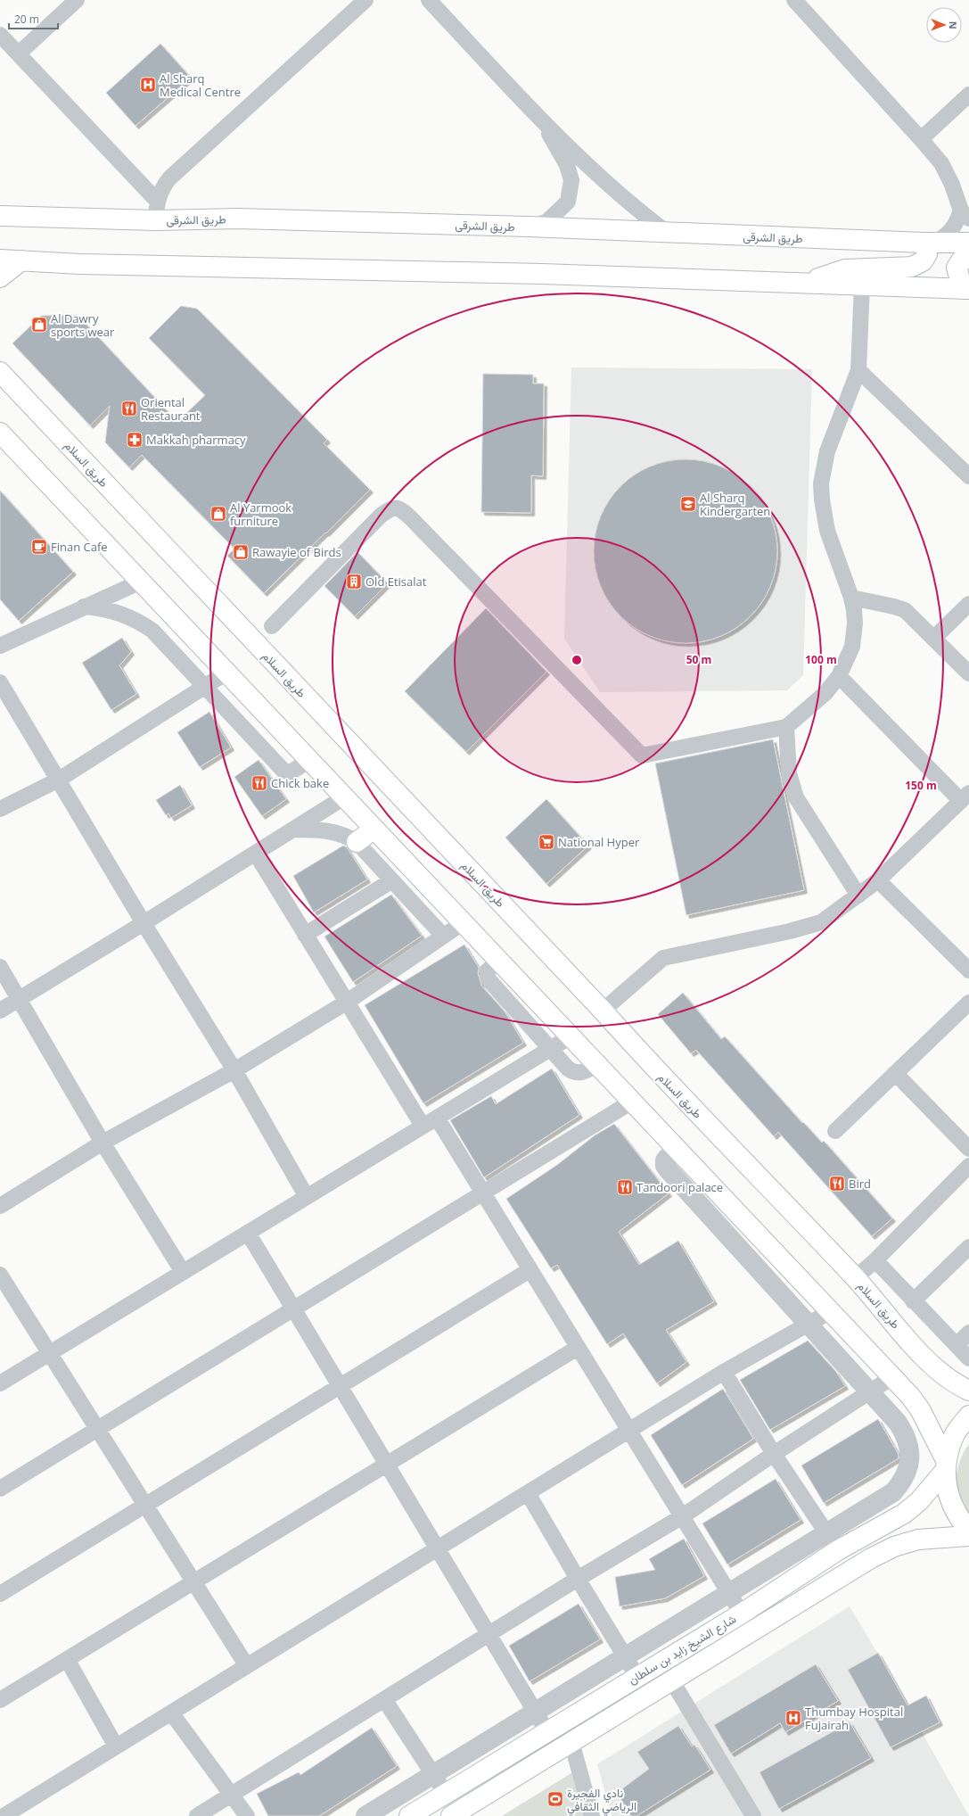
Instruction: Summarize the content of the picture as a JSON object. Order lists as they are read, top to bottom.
{
  "streets": {
    "main road": ["طريق الشرقى", "طريق السلام", "شارع الشيخ زايد بن سلطان"]
  },
  "places": {
    "hospital": ["Al Sharq Medical Centre", "Thumbay Hospital Fujairah"],
    "shop": ["Al Dawry sports wear", "Al Yarmook furniture", "Rawayie of Birds"],
    "restaurant": [
      "Oriental Restaurant",
      "Chick bake",
      "Bird",
      "Tandoori palace"
    ],
    "pharmacy": ["Makkah pharmacy"],
    "school or university": ["Al Sharq Kindergarten"],
    "cafe": ["Finan Cafe"],
    "building": ["Old Etisalat"],
    "supermarket": ["National Hyper"],
    "sports": ["نادي الفجيرة الرياضي الثقافي"]
  },
  "scale_bar": "20 m",
  "north": "right",
  "rings": ["50 m", "100 m", "150 m"]
}
